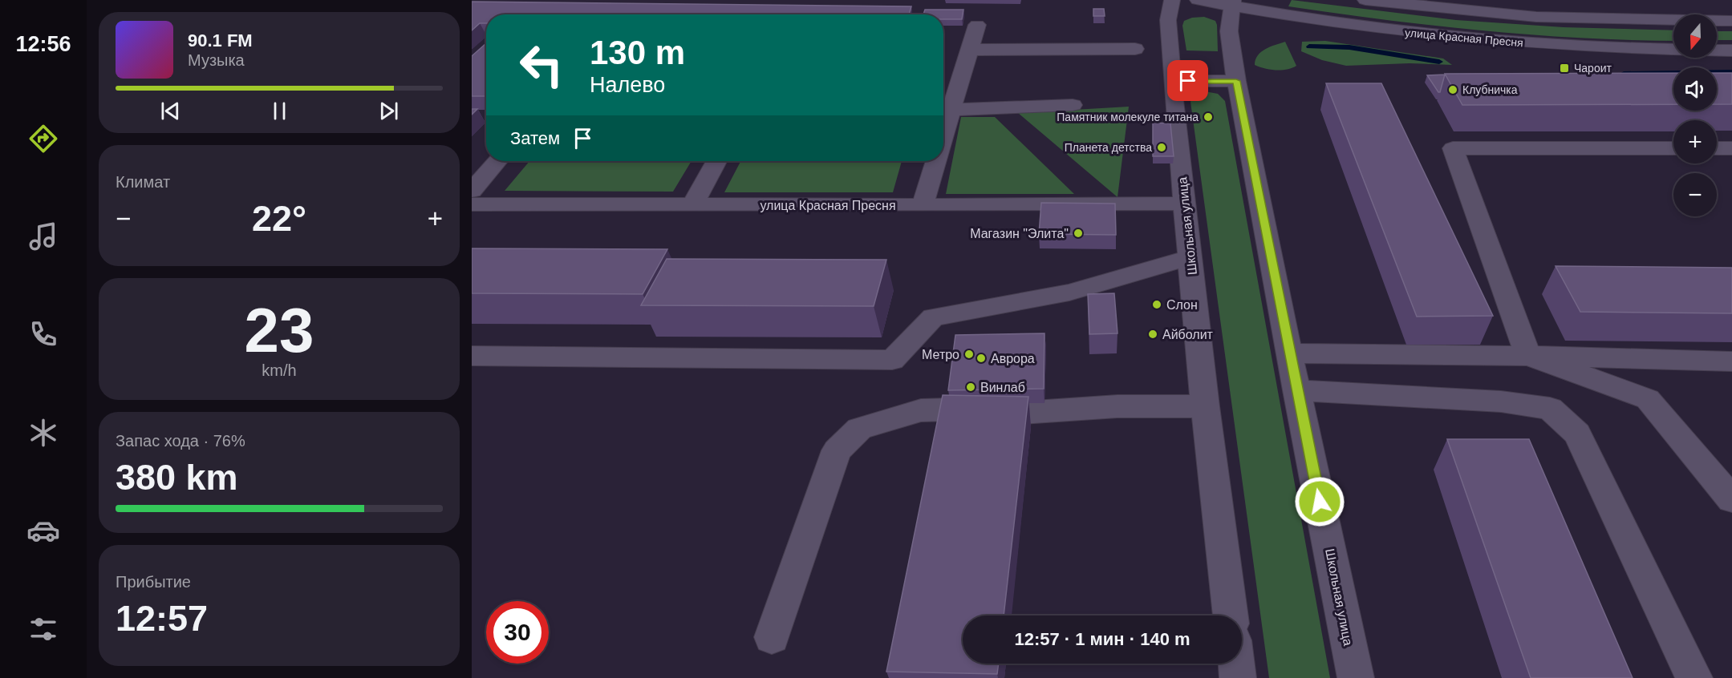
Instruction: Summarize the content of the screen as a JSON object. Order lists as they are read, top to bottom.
{
  "streets": {
    "street": ["улица Красная Пресня", "Школьная улица"]
  },
  "crossings": [
    ["улица Красная Пресня", "Школьная улица"]
  ],
  "places": {
    "transit": ["Чароит"],
    "other": [
      "Клубничка",
      "Памятник молекуле титана",
      "Планета детства",
      "Магазин \"Элита\"",
      "Слон",
      "Айболит",
      "Метро",
      "Аврора",
      "Винлаб"
    ]
  },
  "north": "bottom",
  "page": {
    "tabs": "12:56",
    "map_buttons": ["+", "−"],
    "turn": ["130 m", "Налево"],
    "song": ["90.1 FM", "Музыка"],
    "then": "Затем",
    "tile": [
      "Климат",
      ["23", "km/h"],
      ["Запас хода · 76%", "380 km"],
      ["Прибытие", "12:57"]
    ],
    "heat": ["−", "22°", "+"],
    "limit": "30",
    "trip": "12:57 · 1 мин · 140 m"
  }
}
